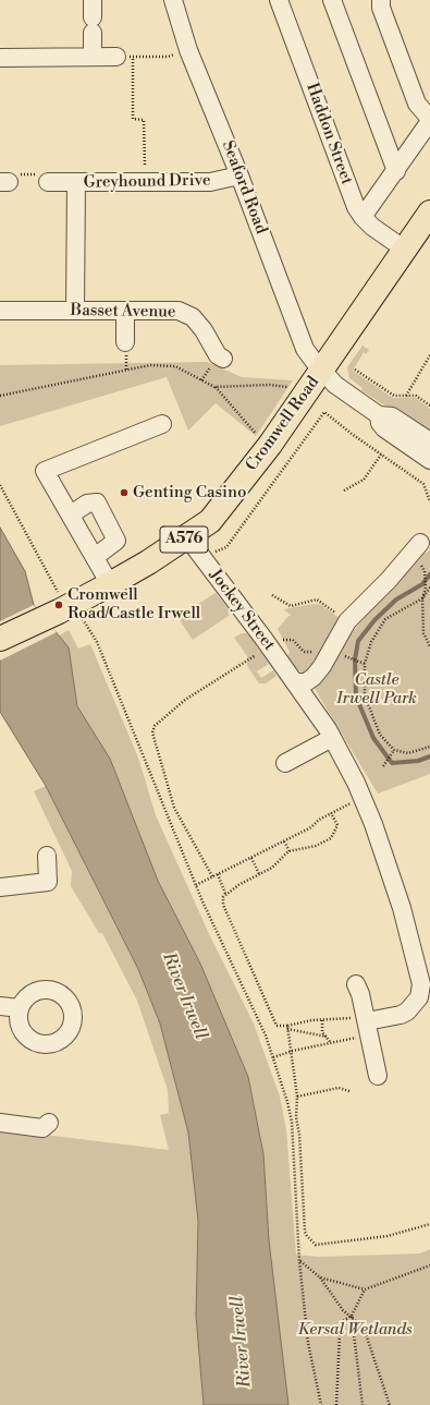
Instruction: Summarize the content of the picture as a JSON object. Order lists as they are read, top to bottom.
{
  "streets": {
    "highway": ["Cromwell Road", "A576"],
    "street": [
      "Haddon Street",
      "Greyhound Drive",
      "Seaford Road",
      "Basset Avenue",
      "Jockey Street"
    ]
  },
  "crossings": [
    ["Haddon Street", "Cromwell Road"],
    ["Greyhound Drive", "Seaford Road"],
    ["Greyhound Drive", "Basset Avenue"],
    ["Seaford Road", "Cromwell Road"],
    ["Cromwell Road", "Jockey Street"]
  ],
  "water": ["River Irwell"],
  "parks": ["Castle Irwell Park", "Kersal Wetlands"],
  "places": ["Genting Casino", "Cromwell Road/Castle Irwell"]
}
